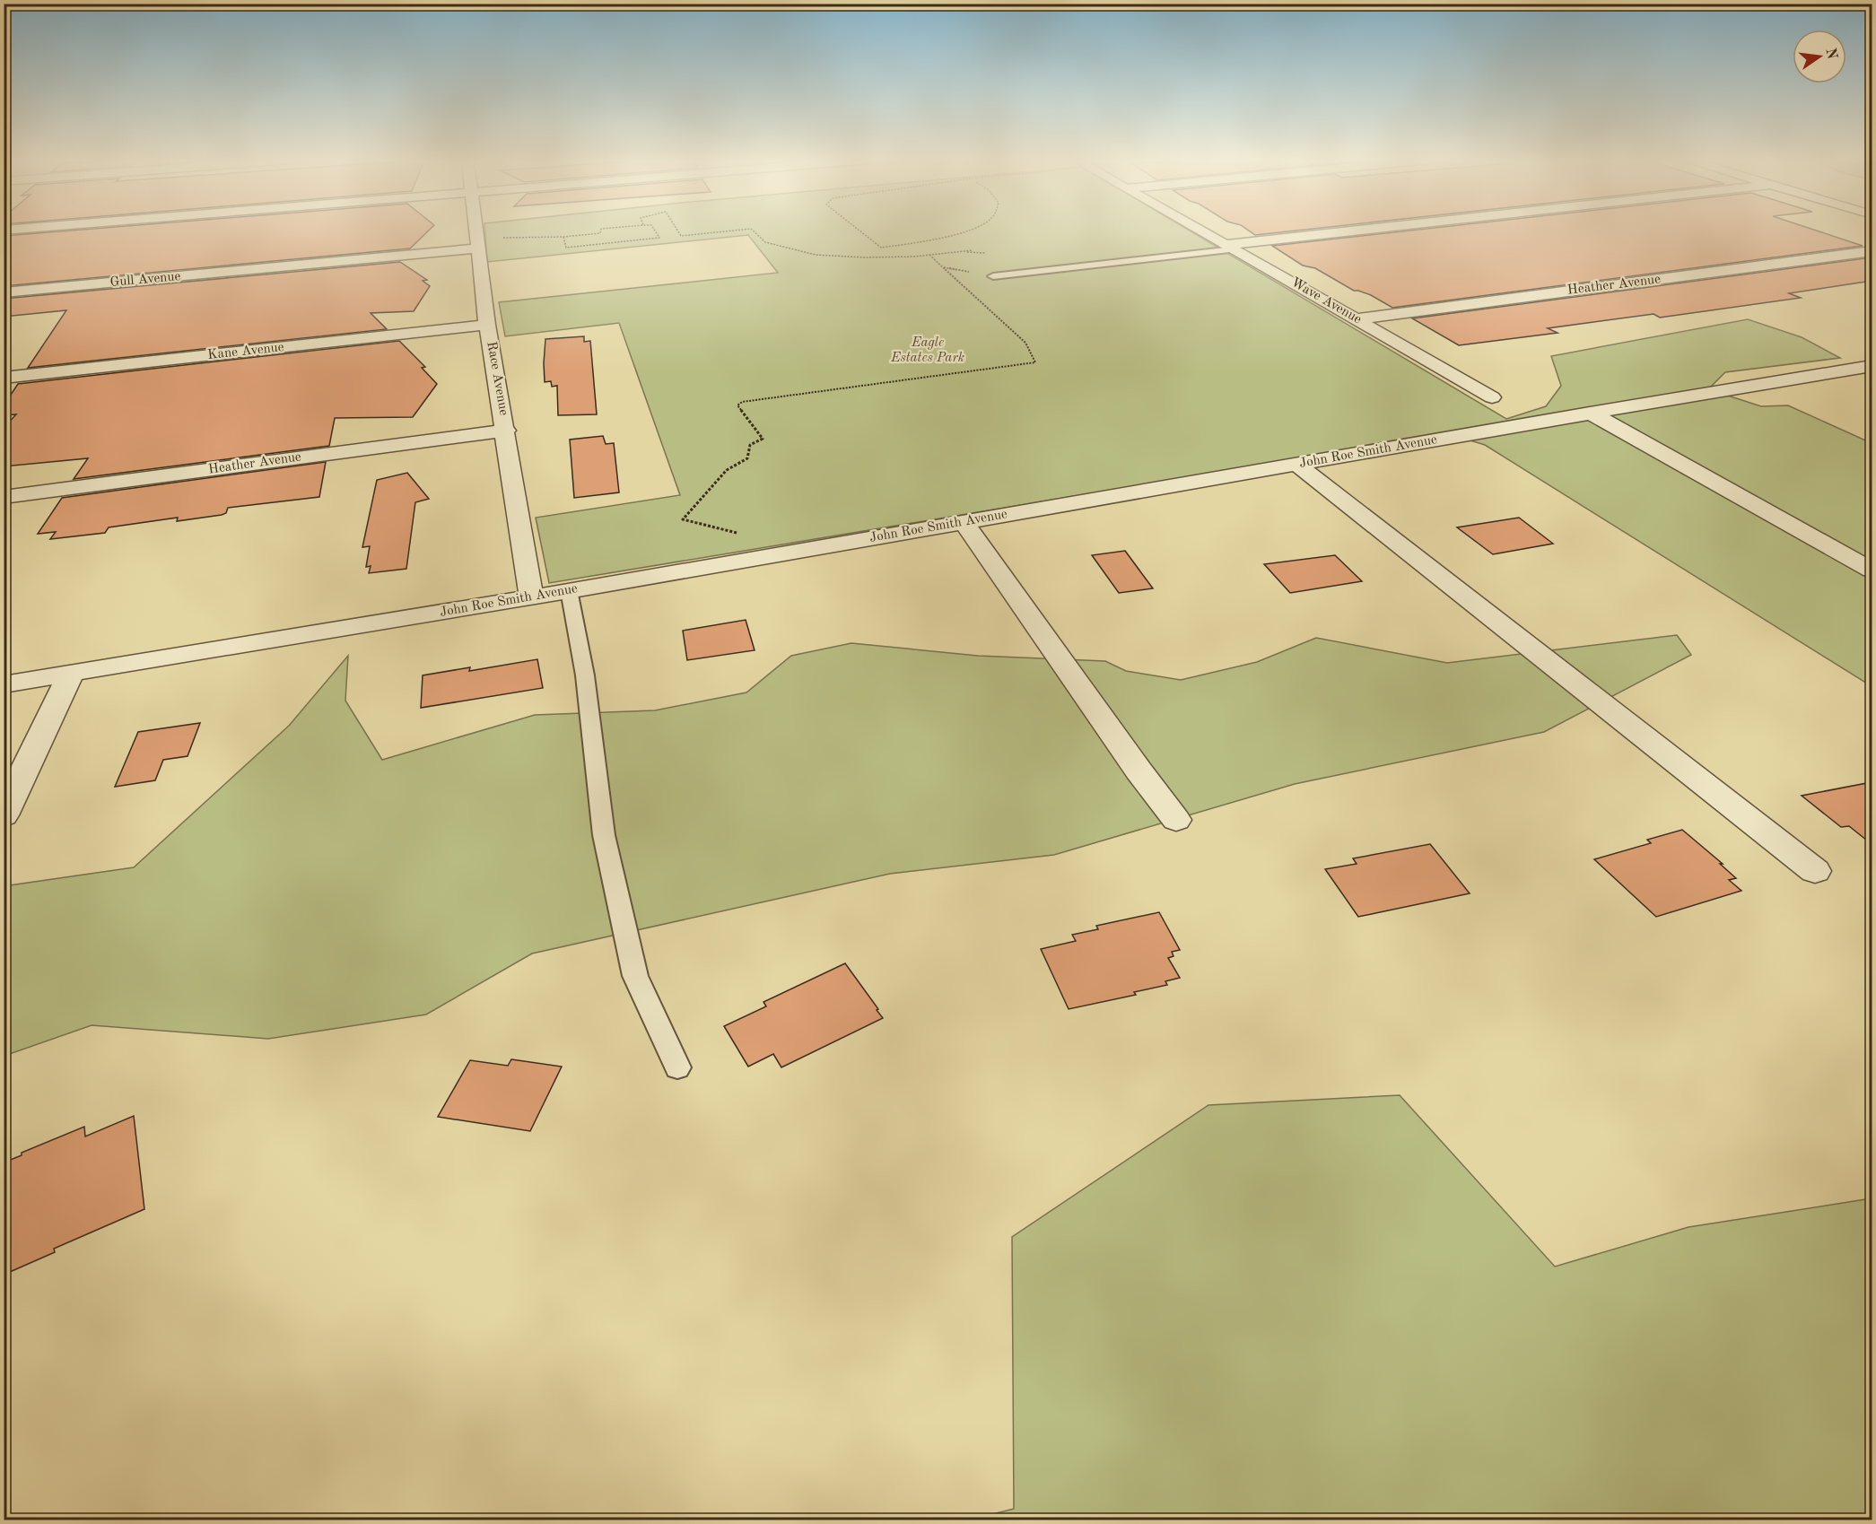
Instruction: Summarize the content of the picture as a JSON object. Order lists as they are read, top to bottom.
{
  "streets": {
    "street": [
      "Gull Avenue",
      "Heather Avenue",
      "Wave Avenue",
      "Kane Avenue",
      "Race Avenue",
      "John Roe Smith Avenue"
    ]
  },
  "crossings": [
    ["Gull Avenue", "Race Avenue"],
    ["Heather Avenue", "Wave Avenue"],
    ["Heather Avenue", "Race Avenue"],
    ["Kane Avenue", "Race Avenue"],
    ["Race Avenue", "John Roe Smith Avenue"]
  ],
  "parks": ["Eagle Estates Park"],
  "north": "right"
}
